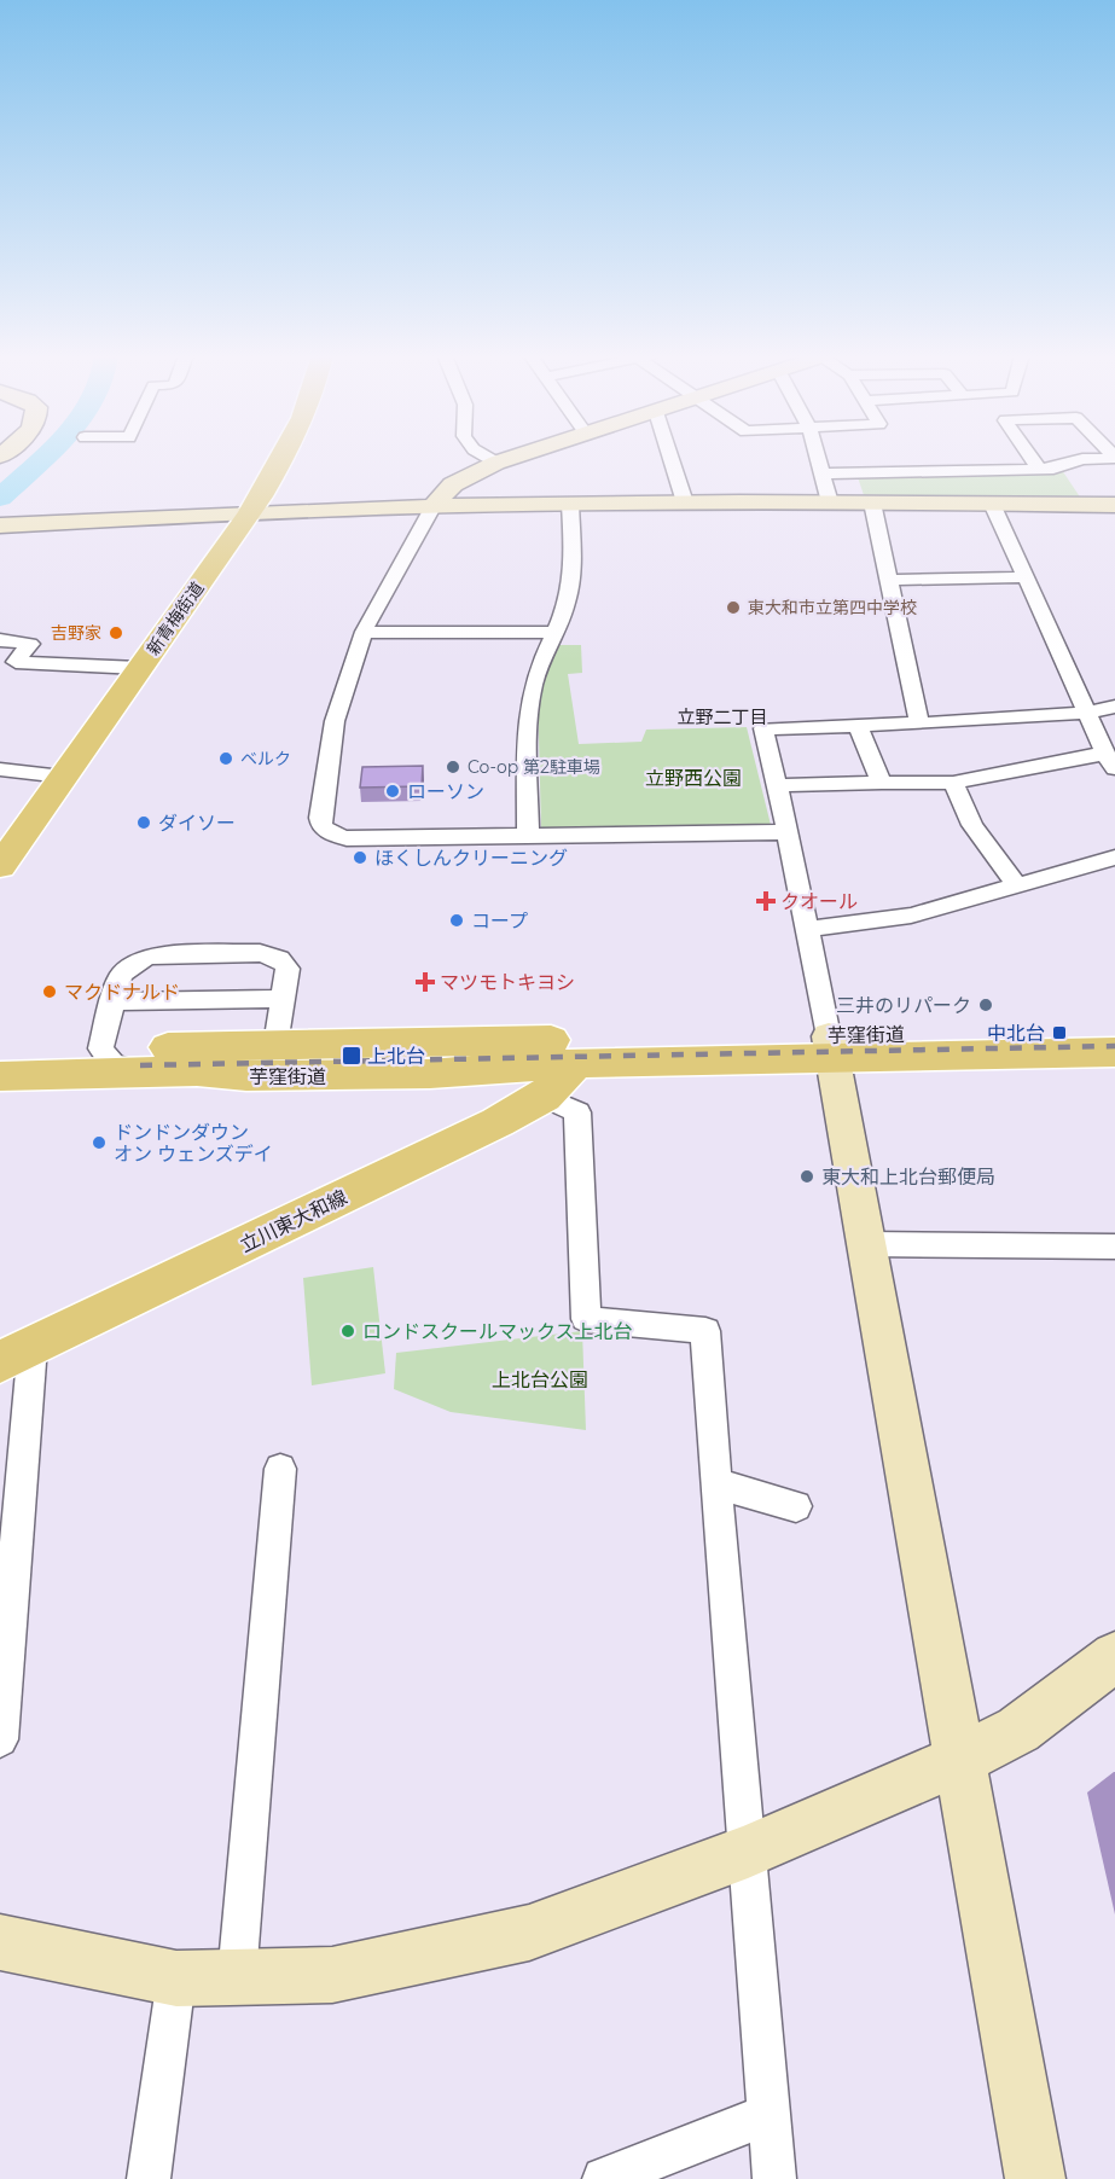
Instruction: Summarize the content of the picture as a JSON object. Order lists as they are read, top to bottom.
{
  "streets": {
    "main road": ["新青梅街道", "芋窪街道", "立川東大和線"]
  },
  "crossings": [
    ["芋窪街道", "立川東大和線"]
  ],
  "districts": ["立野二丁目"],
  "parks": ["立野西公園", "上北台公園"],
  "places": {
    "other": [
      "東大和市立第四中学校",
      "吉野家",
      "ベルク",
      "Co-op 第2駐車場",
      "ローソン",
      "ダイソー",
      "ほくしんクリーニング",
      "コープ",
      "マクドナルド",
      "三井のリパーク",
      "ドンドンダウン オン ウェンズデイ",
      "東大和上北台郵便局",
      "ロンドスクールマックス上北台"
    ],
    "health": ["クオール", "マツモトキヨシ"],
    "transit": ["中北台", "上北台"]
  }
}
